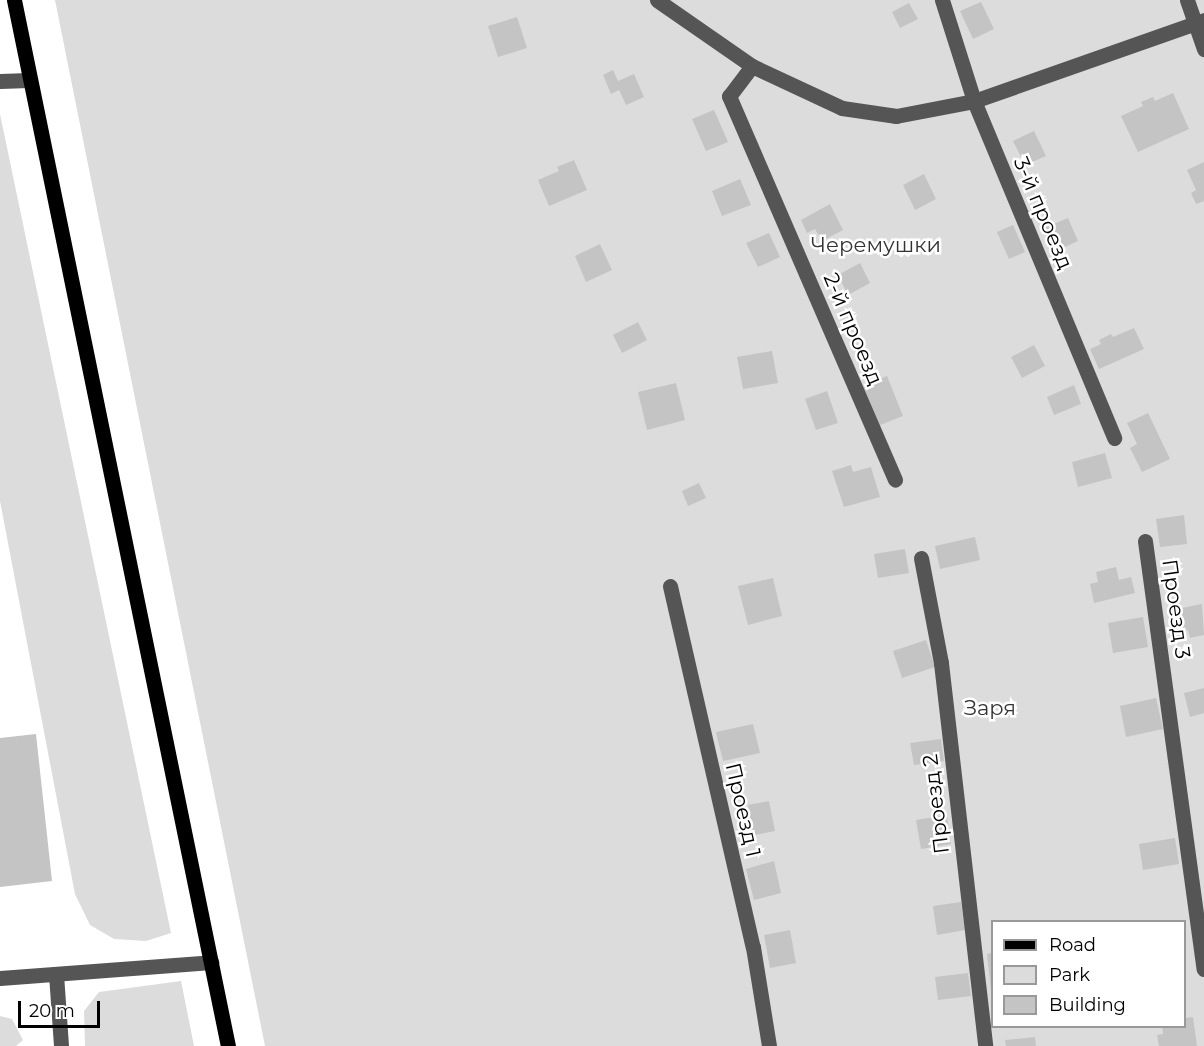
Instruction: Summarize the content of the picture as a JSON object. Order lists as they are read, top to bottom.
{
  "streets": {
    "street": [
      "3-й проезд",
      "2-й проезд",
      "Проезд 3",
      "Проезд 2",
      "Проезд 1"
    ]
  },
  "parks": ["Черемушки", "Заря"],
  "legend": ["Road", "Park", "Building"],
  "scale_bar": "20 m"
}
